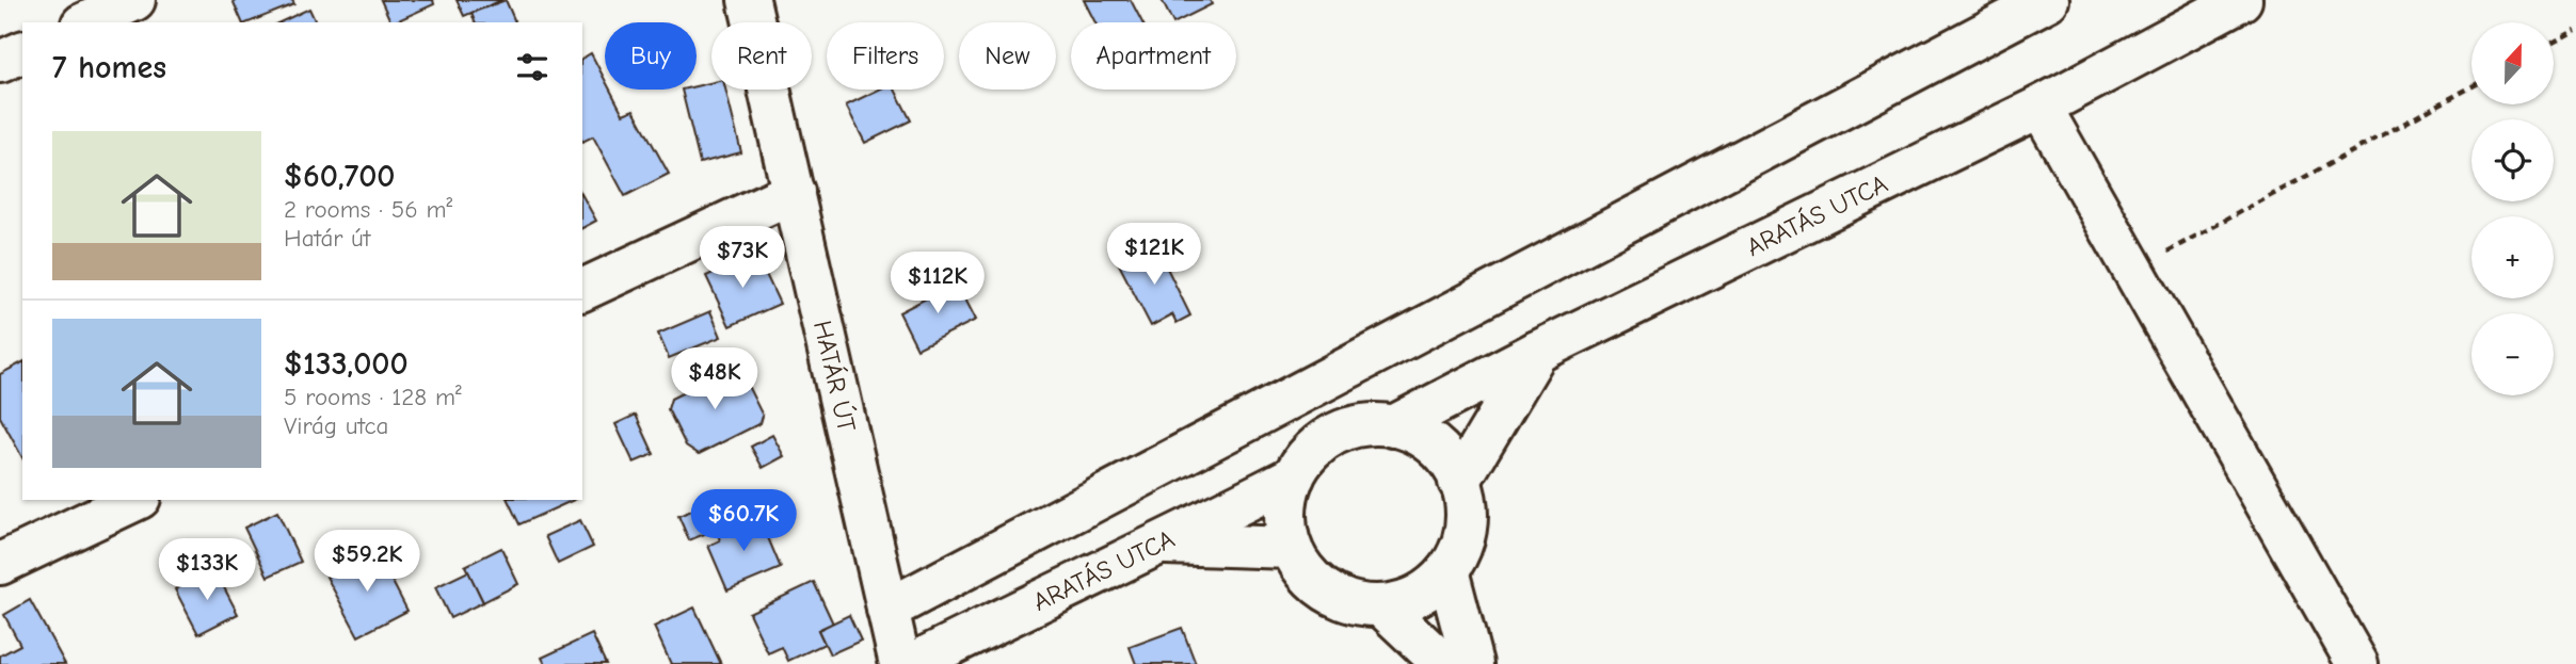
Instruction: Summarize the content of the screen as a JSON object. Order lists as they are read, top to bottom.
{
  "streets": {
    "street": ["ARATÁS UTCA", "HATÁR ÚT"]
  },
  "north": "top",
  "page": {
    "map_buttons": ["+", "−"],
    "chip": [
      "Buy",
      "Rent",
      "Filters",
      "New",
      "Apartment"
    ],
    "heading": "7 homes",
    "list": [
      {
        "name": "$60,700",
        "note": "2 rooms · 56 m² · Határ út"
      },
      {
        "name": "$133,000",
        "note": "5 rooms · 128 m² · Virág utca"
      }
    ],
    "price": [
      "$121K",
      "$73K",
      "$112K",
      "$48K",
      "$60.7K",
      "$59.2K",
      "$133K"
    ]
  }
}
